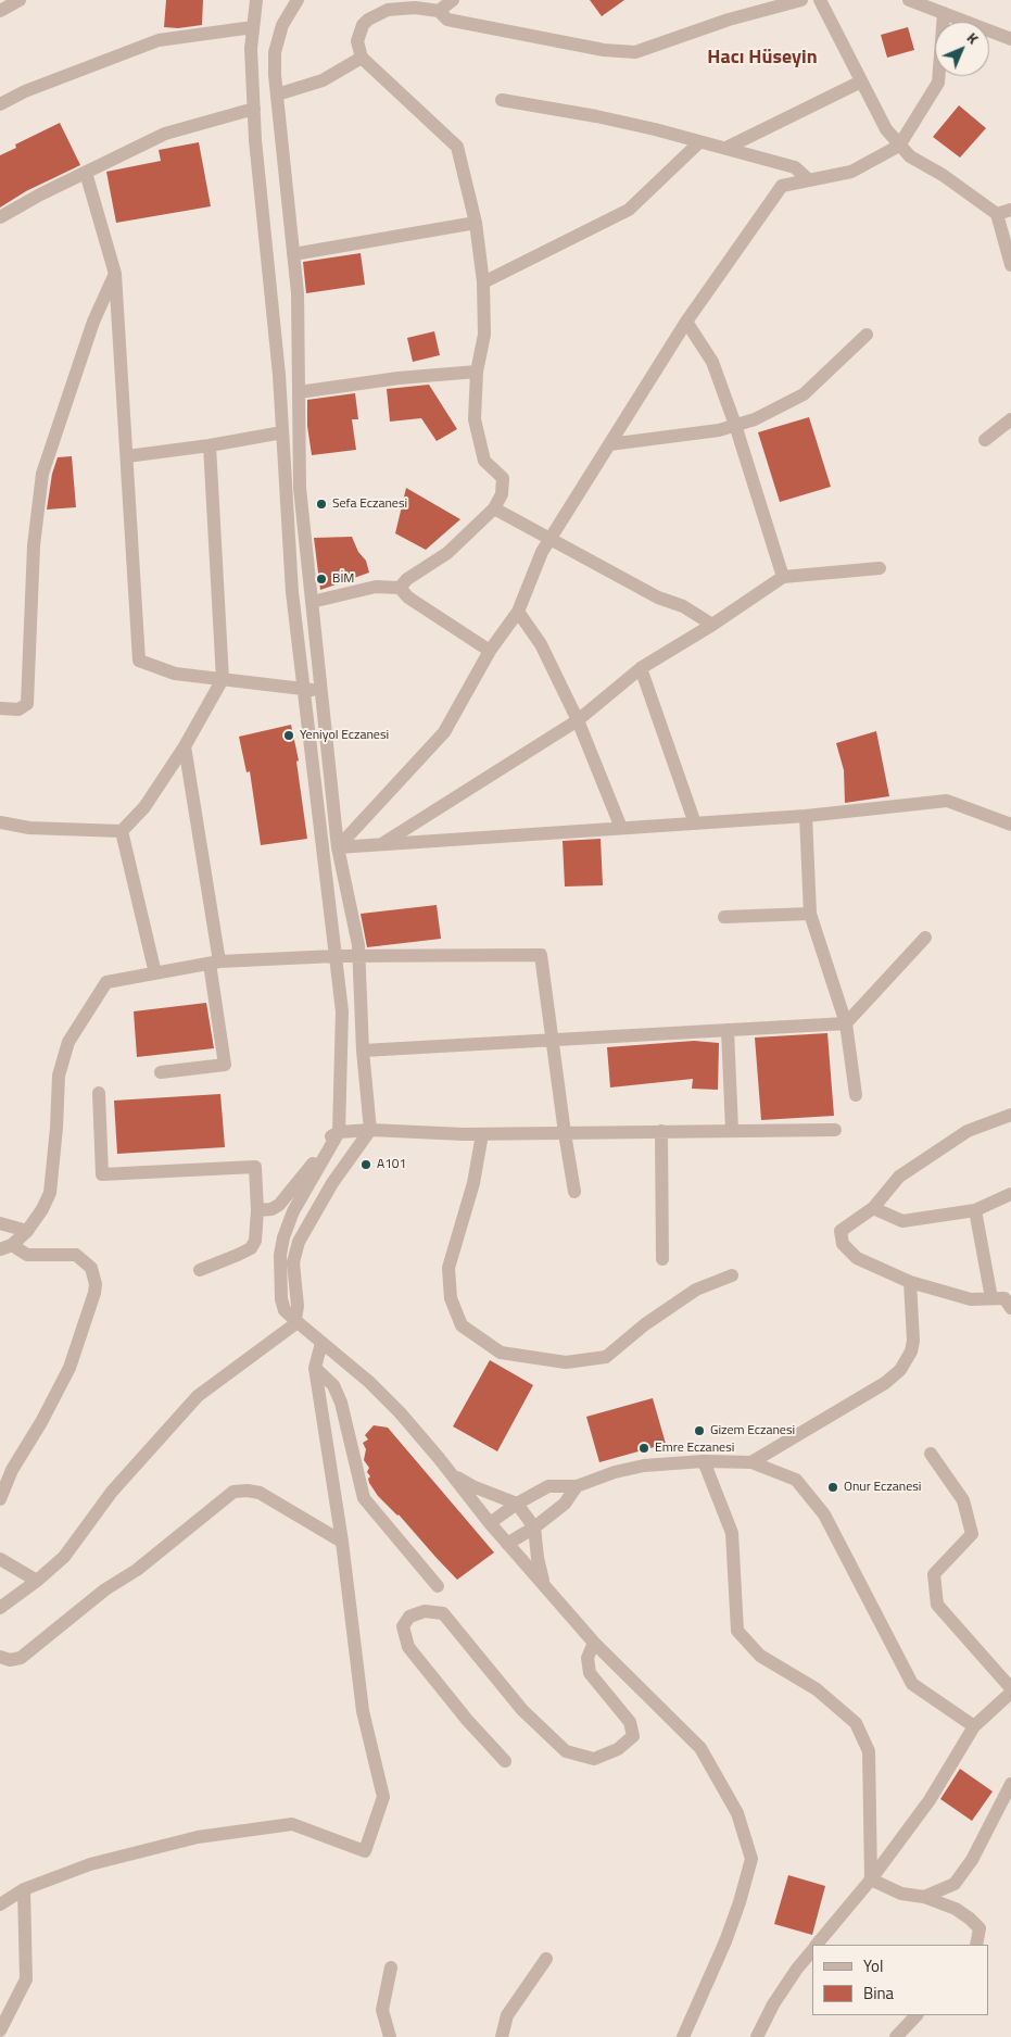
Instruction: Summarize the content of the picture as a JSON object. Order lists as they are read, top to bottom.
{
  "districts": ["Hacı Hüseyin"],
  "places": [
    "Sefa Eczanesi",
    "BİM",
    "Yeniyol Eczanesi",
    "A101",
    "Gizem Eczanesi",
    "Emre Eczanesi",
    "Onur Eczanesi"
  ],
  "legend": ["Yol", "Bina"],
  "north": "top right"
}
